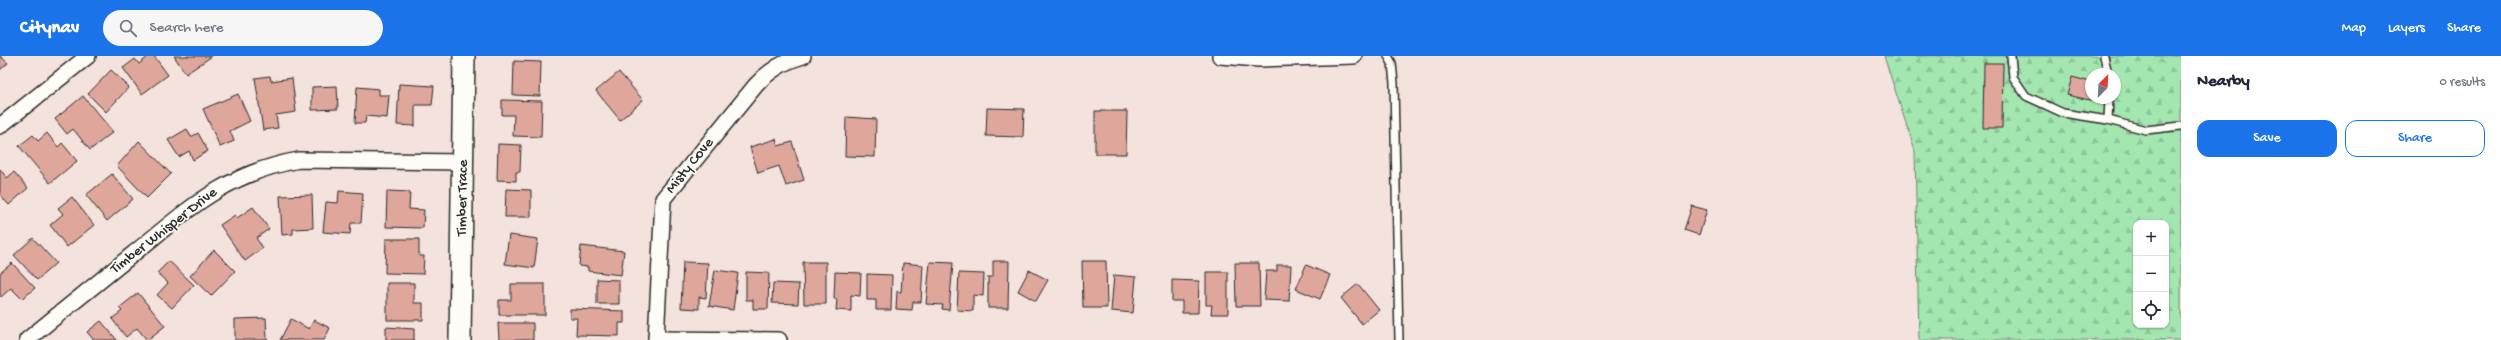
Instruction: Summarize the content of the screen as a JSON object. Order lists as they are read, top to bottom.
{
  "streets": {
    "street": ["Misty Cove", "Timber Trace", "Timber Whisper Drive"]
  },
  "crossings": [
    ["Timber Trace", "Timber Whisper Drive"]
  ],
  "north": "top right",
  "page": {
    "header": "Citynav",
    "search": "Search here",
    "nav": ["Map", "Layers", "Share"],
    "heading": ["Nearby", "0 results"],
    "buttons": ["Save", "Share"],
    "map_buttons": ["+", "−"]
  }
}
